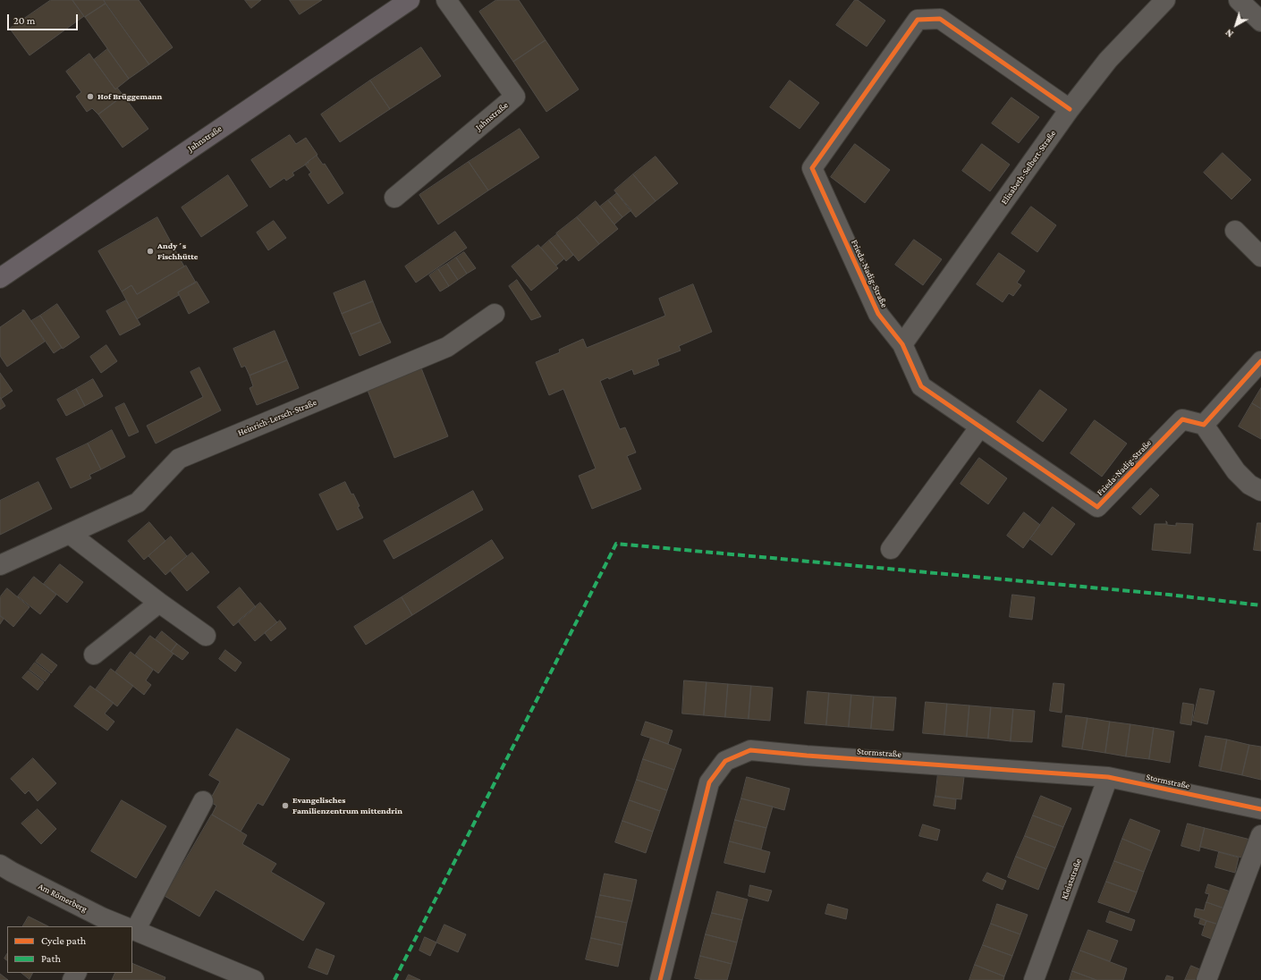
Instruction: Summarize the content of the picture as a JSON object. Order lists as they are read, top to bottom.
{
  "streets": {
    "main road": ["Jahnstraße"],
    "street": [
      "Elisabeth-Selbert-Straße",
      "Frieda-Nadig-Straße",
      "Heinrich-Lersch-Straße",
      "Stormstraße",
      "Kleiststraße",
      "Am Römerberg"
    ]
  },
  "crossings": [
    ["Elisabeth-Selbert-Straße", "Frieda-Nadig-Straße"],
    ["Stormstraße", "Kleiststraße"]
  ],
  "places": ["Hof Brüggemann", "Andy´s Fischhütte", "Evangelisches Familienzentrum mittendrin"],
  "legend": ["Cycle path", "Path"],
  "scale_bar": "20 m",
  "north": "bottom left"
}
